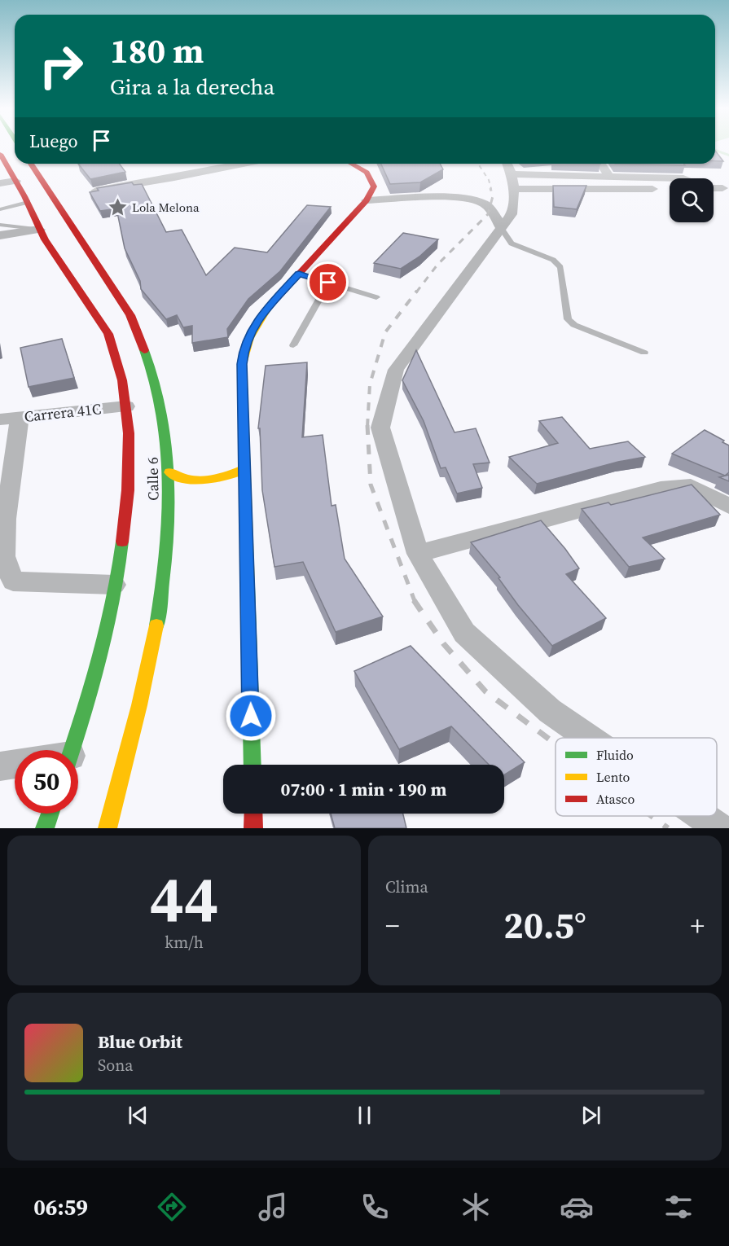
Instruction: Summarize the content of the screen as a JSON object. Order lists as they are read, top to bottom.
{
  "streets": {
    "main road": ["Calle 6"],
    "street": ["Carrera 41C"]
  },
  "crossings": [
    ["Carrera 41C", "Calle 6"]
  ],
  "places": {
    "place": ["Lola Melona"]
  },
  "legend": ["Fluido", "Lento", "Atasco"],
  "page": {
    "turn": ["180 m", "Gira a la derecha"],
    "then": "Luego",
    "limit": "50",
    "trip": "07:00 · 1 min · 190 m",
    "tile": [
      ["44", "km/h"],
      "Clima"
    ],
    "heat": ["−", "20.5°", "+"],
    "song": ["Blue Orbit", "Sona"],
    "tabs": "06:59"
  }
}
